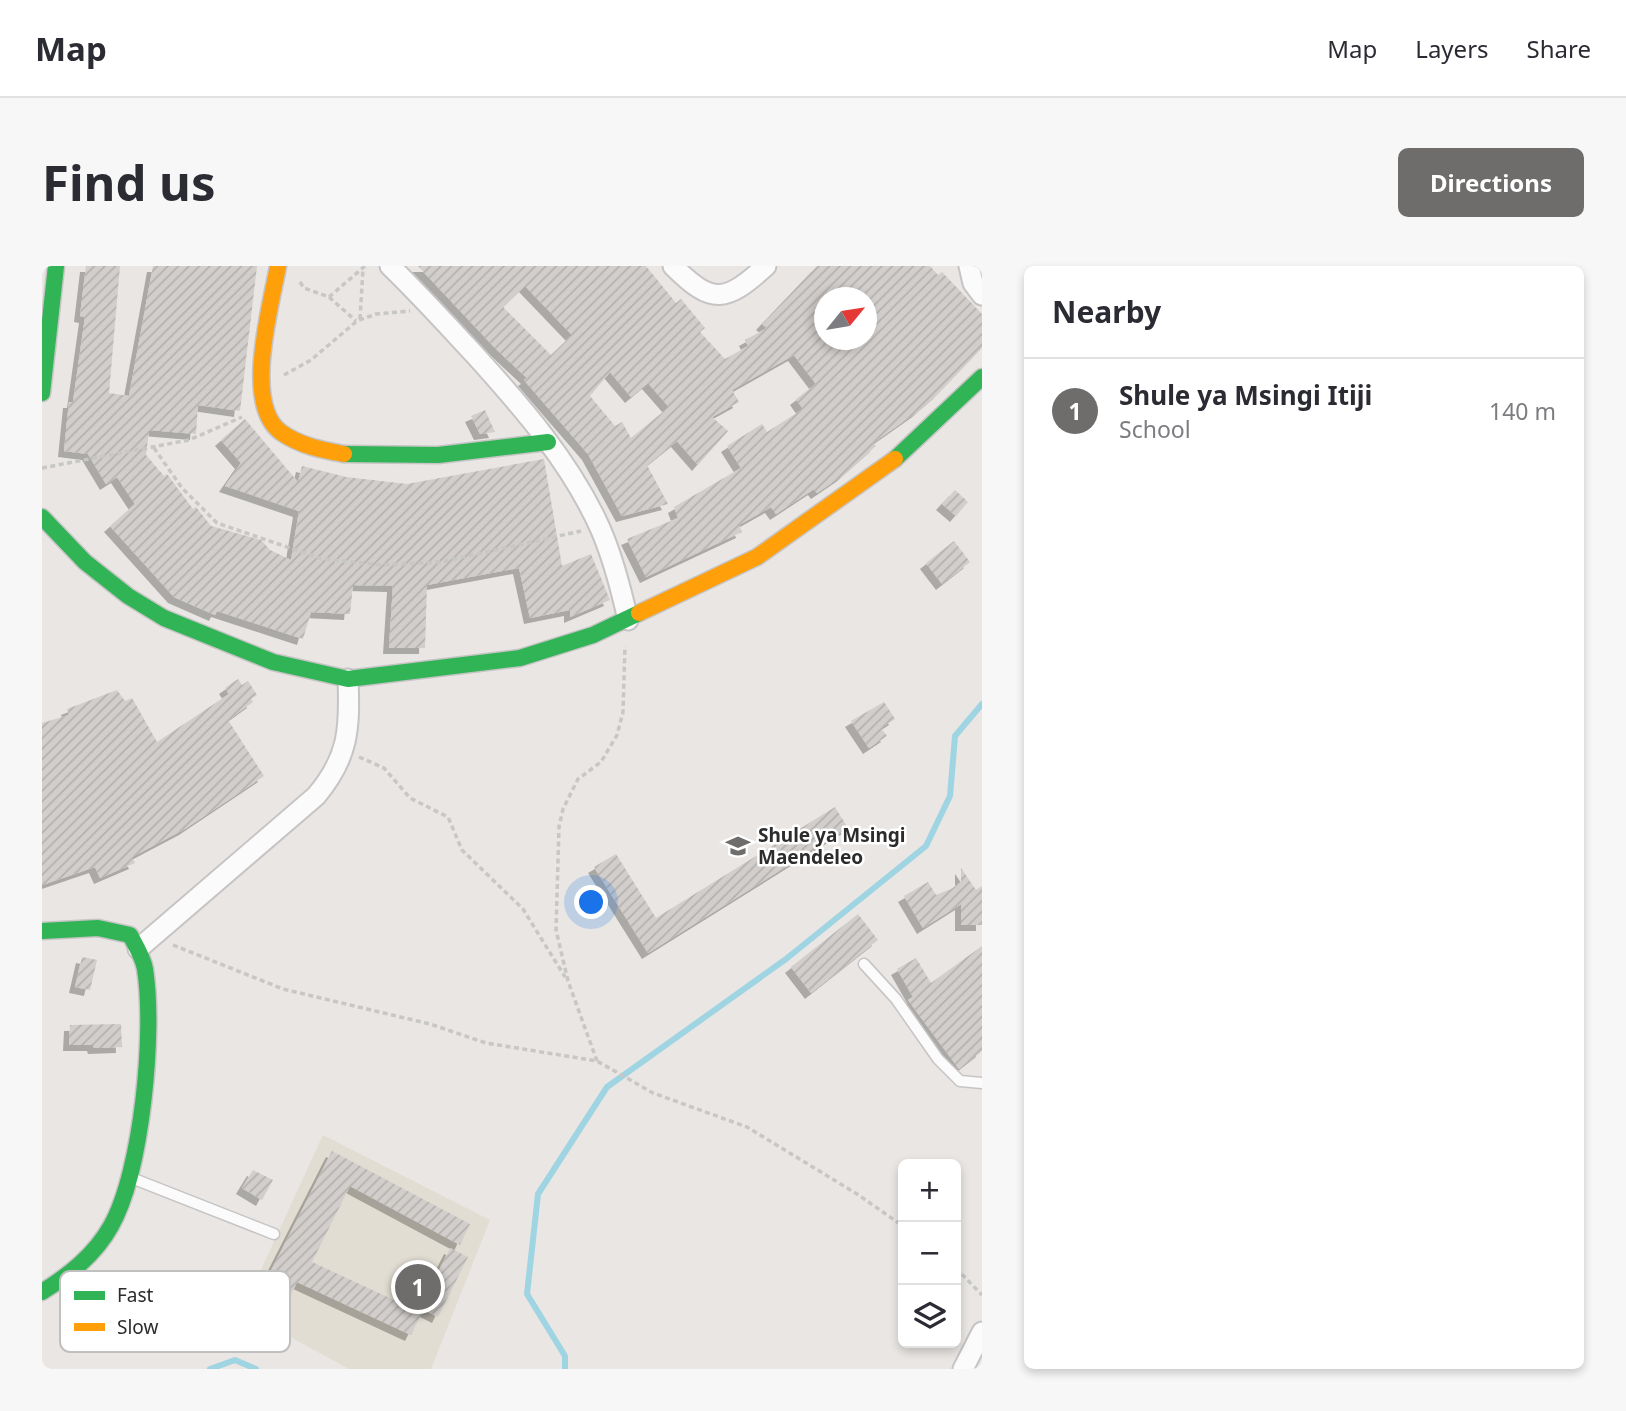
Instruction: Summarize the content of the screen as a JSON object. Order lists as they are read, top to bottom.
{
  "places": {
    "school or university": ["Shule ya Msingi Maendeleo"]
  },
  "legend": ["Fast", "Slow"],
  "north": "top right",
  "page": {
    "header": "Map",
    "nav": ["Map", "Layers", "Share"],
    "buttons": "Directions",
    "title": "Find us",
    "heading": "Nearby",
    "list": [
      {
        "mark": "1",
        "name": "Shule ya Msingi Itiji",
        "note": "School",
        "value": "140 m"
      }
    ],
    "map_buttons": ["+", "−"],
    "pins": "1"
  }
}
